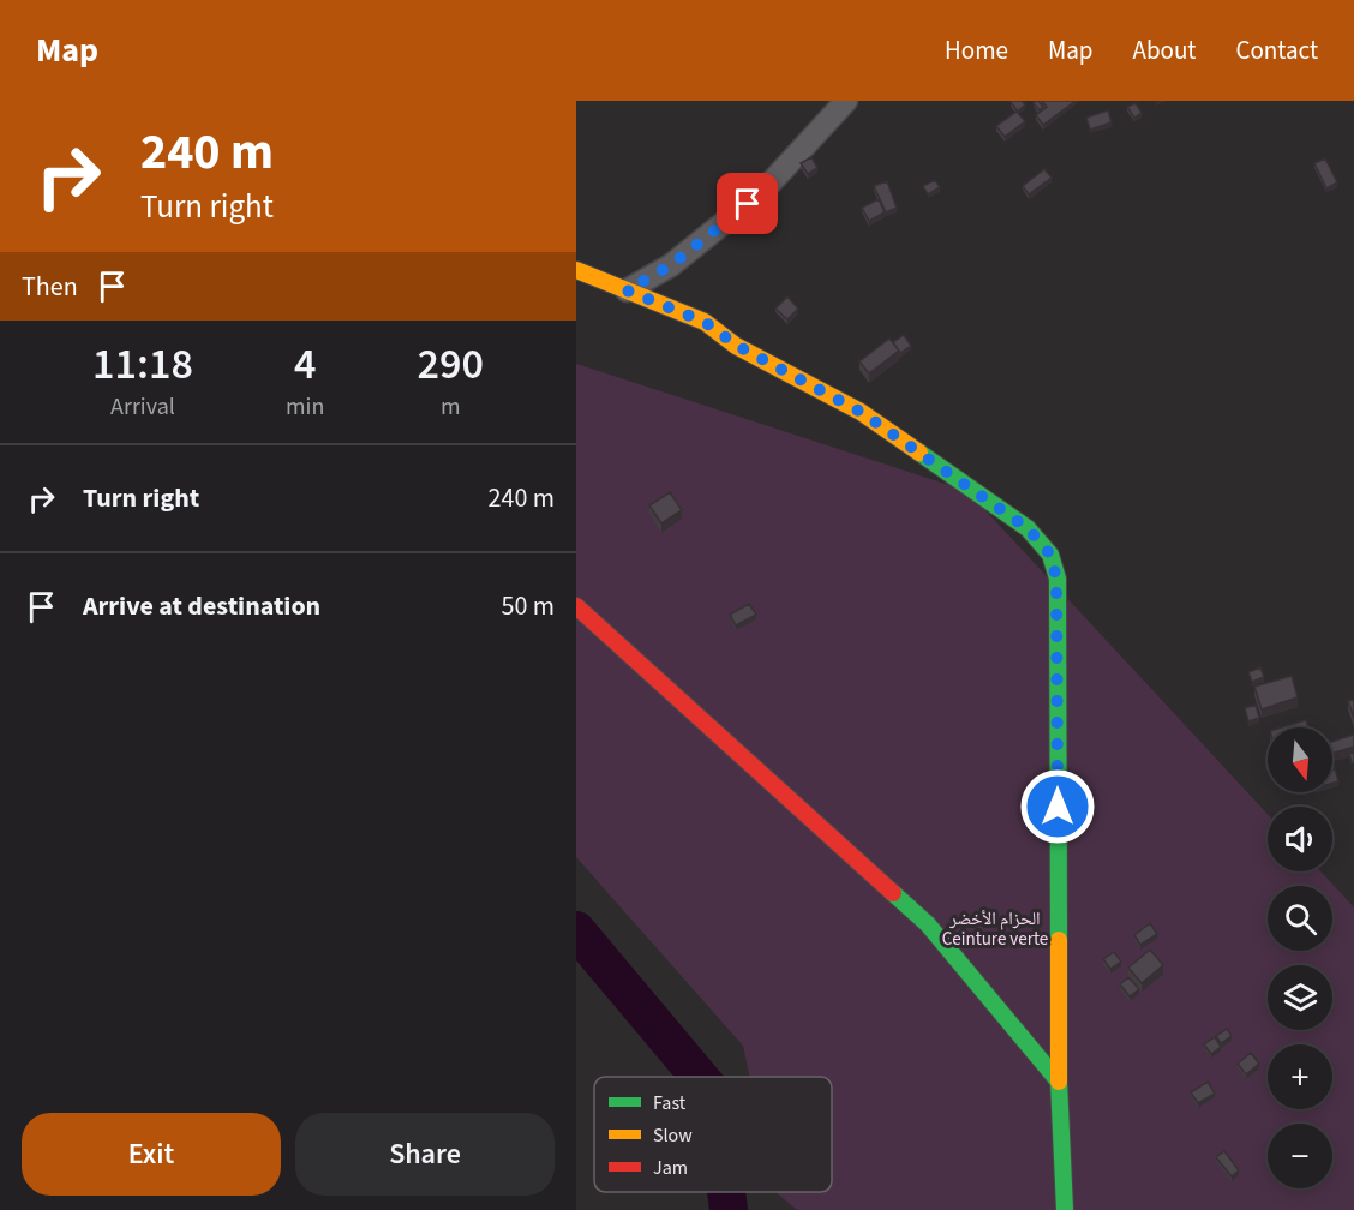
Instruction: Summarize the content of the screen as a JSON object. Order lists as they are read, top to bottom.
{
  "parks": ["الحزام الأخضر Ceinture verte"],
  "legend": ["Fast", "Slow", "Jam"],
  "north": "bottom",
  "page": {
    "header": "Map",
    "nav": [
      "Home",
      "Map",
      "About",
      "Contact"
    ],
    "turn": ["240 m", "Turn right"],
    "then": "Then",
    "eta": [
      "11:18",
      "Arrival",
      "4",
      "min",
      "290",
      "m"
    ],
    "list": [
      {
        "name": "Turn right",
        "value": "240 m"
      },
      {
        "name": "Arrive at destination",
        "value": "50 m"
      }
    ],
    "map_buttons": ["+", "−"],
    "buttons": ["Exit", "Share"]
  }
}
